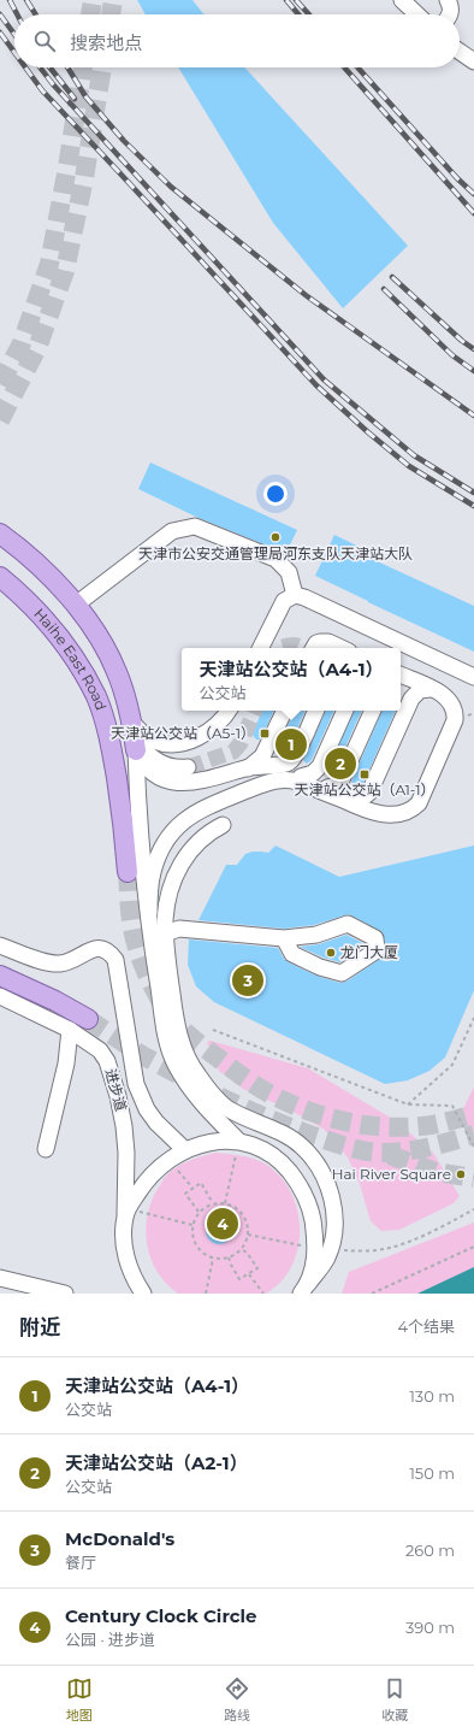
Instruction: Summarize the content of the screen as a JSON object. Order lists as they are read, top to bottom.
{
  "streets": {
    "main road": ["Haihe East Road"],
    "street": ["进步道"]
  },
  "places": {
    "other": ["天津市公安交通管理局河东支队天津站大队", "龙门大厦", "Hai River Square"],
    "transit": ["天津站公交站（A5-1）", "天津站公交站（A1-1）"]
  },
  "page": {
    "search": "搜索地点",
    "popup": ["天津站公交站（A4-1）", "公交站"],
    "pins": [
      "1",
      "2",
      "3",
      "4"
    ],
    "heading": ["附近", "4个结果"],
    "list": [
      {
        "mark": "1",
        "name": "天津站公交站（A4-1）",
        "note": "公交站",
        "value": "130 m"
      },
      {
        "mark": "2",
        "name": "天津站公交站（A2-1）",
        "note": "公交站",
        "value": "150 m"
      },
      {
        "mark": "3",
        "name": "McDonald's",
        "note": "餐厅",
        "value": "260 m"
      },
      {
        "mark": "4",
        "name": "Century Clock Circle",
        "note": "公园 · 进步道",
        "value": "390 m"
      }
    ],
    "nav": ["地图", "路线", "收藏"]
  }
}
